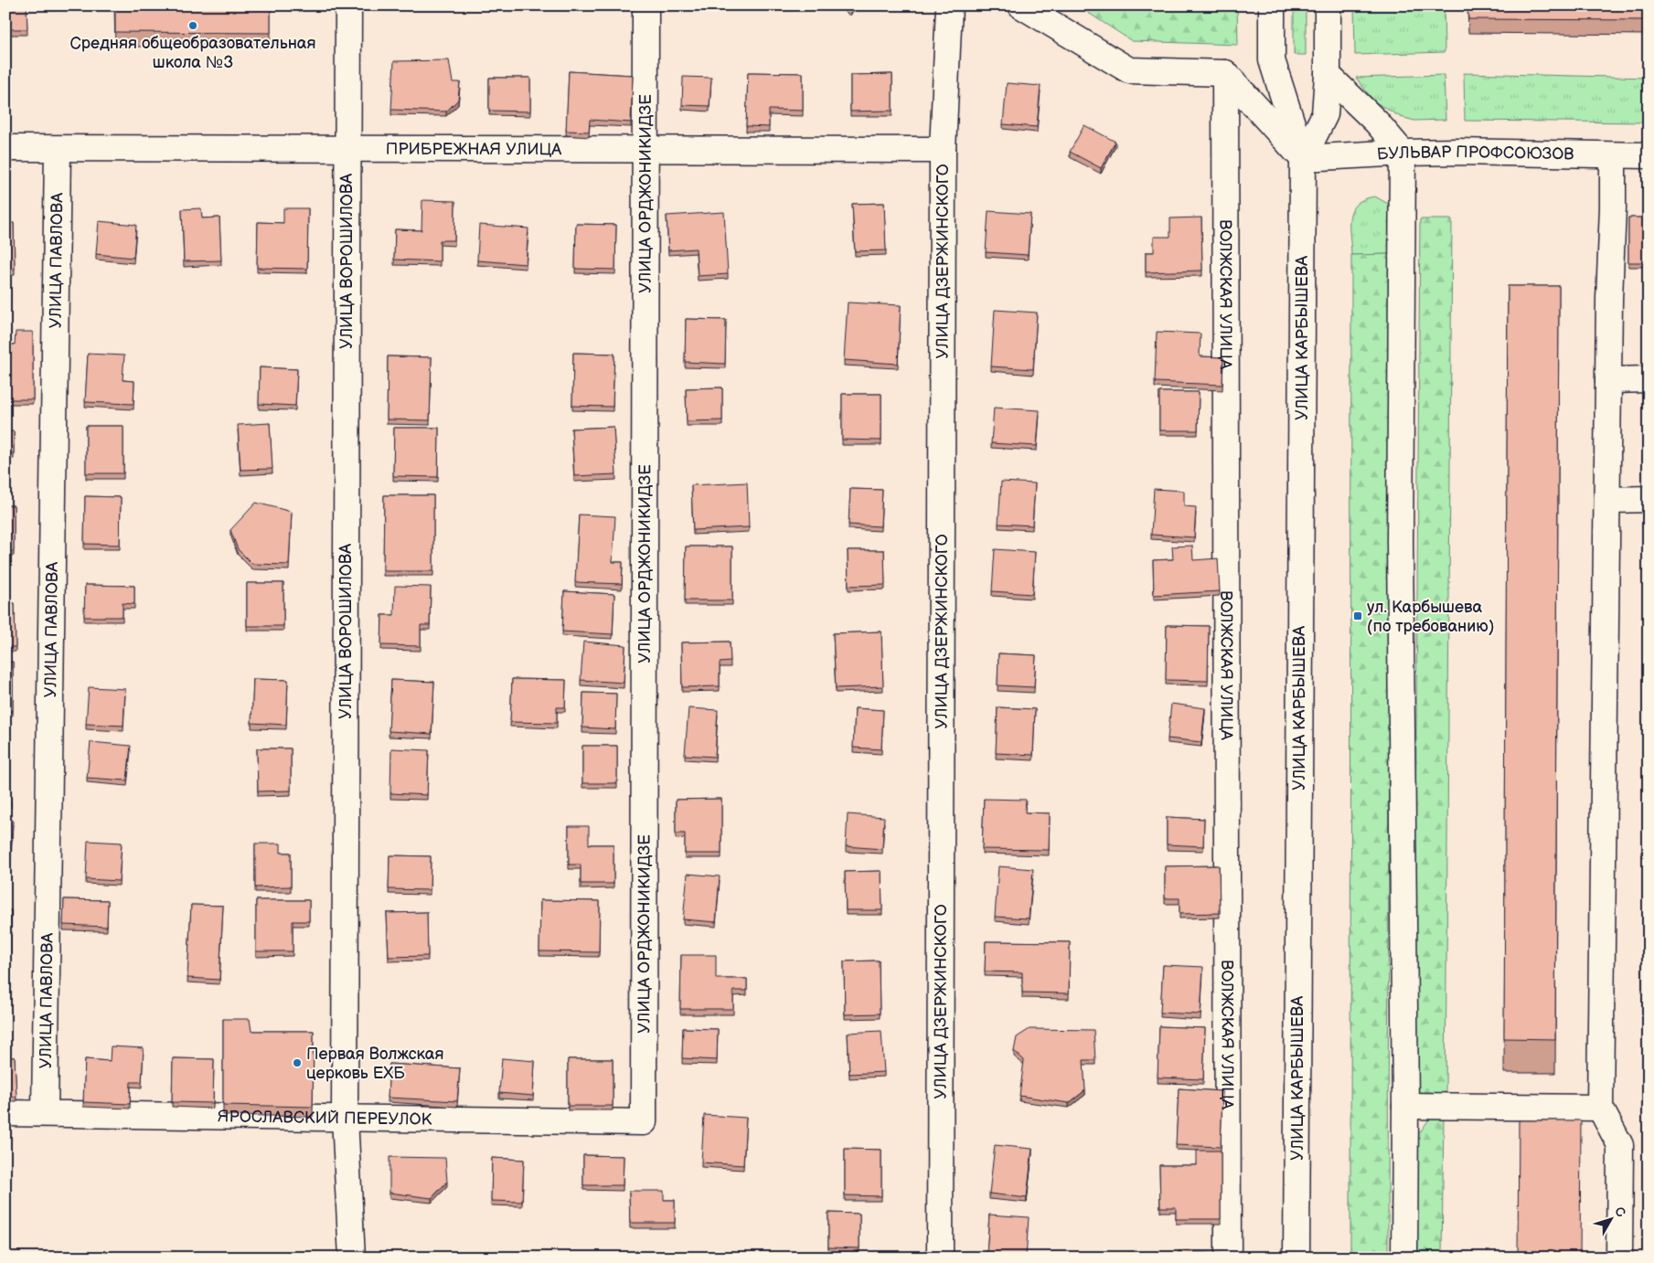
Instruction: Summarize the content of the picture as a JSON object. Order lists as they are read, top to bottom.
{
  "streets": {
    "street": [
      "ПРИБРЕЖНАЯ УЛИЦА",
      "БУЛЬВАР ПРОФСОЮЗОВ",
      "УЛИЦА ОРДЖОНИКИДЗЕ",
      "УЛИЦА ПАВЛОВА",
      "УЛИЦА ДЗЕРЖИНСКОГО",
      "УЛИЦА ВОРОШИЛОВА",
      "ВОЛЖСКАЯ УЛИЦА",
      "УЛИЦА КАРБЫШЕВА",
      "ЯРОСЛАВСКИЙ ПЕРЕУЛОК"
    ]
  },
  "crossings": [
    ["ПРИБРЕЖНАЯ УЛИЦА", "УЛИЦА ОРДЖОНИКИДЗЕ"],
    ["ПРИБРЕЖНАЯ УЛИЦА", "УЛИЦА ПАВЛОВА"],
    ["ПРИБРЕЖНАЯ УЛИЦА", "УЛИЦА ДЗЕРЖИНСКОГО"],
    ["ПРИБРЕЖНАЯ УЛИЦА", "УЛИЦА ВОРОШИЛОВА"],
    ["БУЛЬВАР ПРОФСОЮЗОВ", "УЛИЦА КАРБЫШЕВА"],
    ["УЛИЦА ОРДЖОНИКИДЗЕ", "ЯРОСЛАВСКИЙ ПЕРЕУЛОК"],
    ["УЛИЦА ПАВЛОВА", "ЯРОСЛАВСКИЙ ПЕРЕУЛОК"],
    ["УЛИЦА ВОРОШИЛОВА", "ЯРОСЛАВСКИЙ ПЕРЕУЛОК"]
  ],
  "places": {
    "other": ["Средняя общеобразовательная школа №3", "Первая Волжская церковь ЕХБ"],
    "transit": ["ул. Карбышева (по требованию)"]
  },
  "north": "top right"
}
